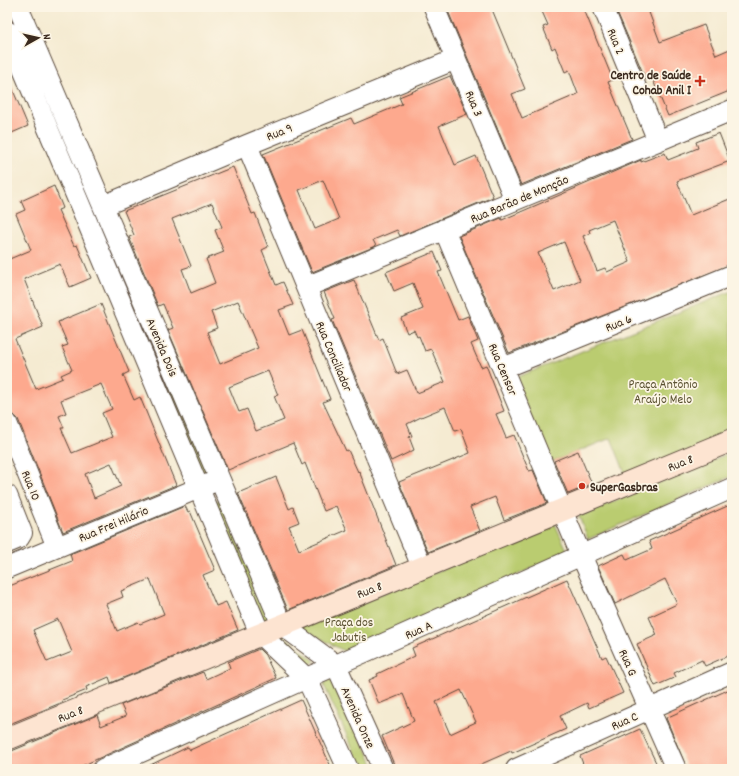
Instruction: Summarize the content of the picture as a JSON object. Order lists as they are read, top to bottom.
{
  "streets": {
    "street": [
      "Rua 2",
      "Rua 3",
      "Rua 9",
      "Rua Barão de Monção",
      "Rua 6",
      "Avenida Dois",
      "Rua Conciliador",
      "Rua Censor",
      "Rua 8",
      "Rua 10",
      "Rua Frei Hilário",
      "Rua A",
      "Rua G",
      "Avenida Onze",
      "Rua C"
    ]
  },
  "crossings": [
    ["Rua 2", "Rua Barão de Monção"],
    ["Rua 3", "Rua 9"],
    ["Rua 3", "Rua Barão de Monção"],
    ["Rua 9", "Avenida Dois"],
    ["Rua 9", "Rua Conciliador"],
    ["Rua Barão de Monção", "Rua Conciliador"],
    ["Rua Barão de Monção", "Rua Censor"],
    ["Rua 6", "Rua Censor"],
    ["Avenida Dois", "Rua 8"],
    ["Avenida Dois", "Rua Frei Hilário"],
    ["Avenida Dois", "Rua A"],
    ["Rua Conciliador", "Rua 8"],
    ["Rua Censor", "Rua 8"],
    ["Rua Censor", "Rua A"],
    ["Rua Censor", "Rua G"],
    ["Rua 10", "Rua Frei Hilário"],
    ["Rua A", "Rua G"],
    ["Rua A", "Avenida Onze"],
    ["Rua G", "Rua C"]
  ],
  "parks": ["Praça Antônio Araújo Melo", "Praça dos Jabutis"],
  "places": {
    "health": ["Centro de Saúde Cohab Anil I"],
    "other": ["SuperGasbras"]
  },
  "north": "right"
}
